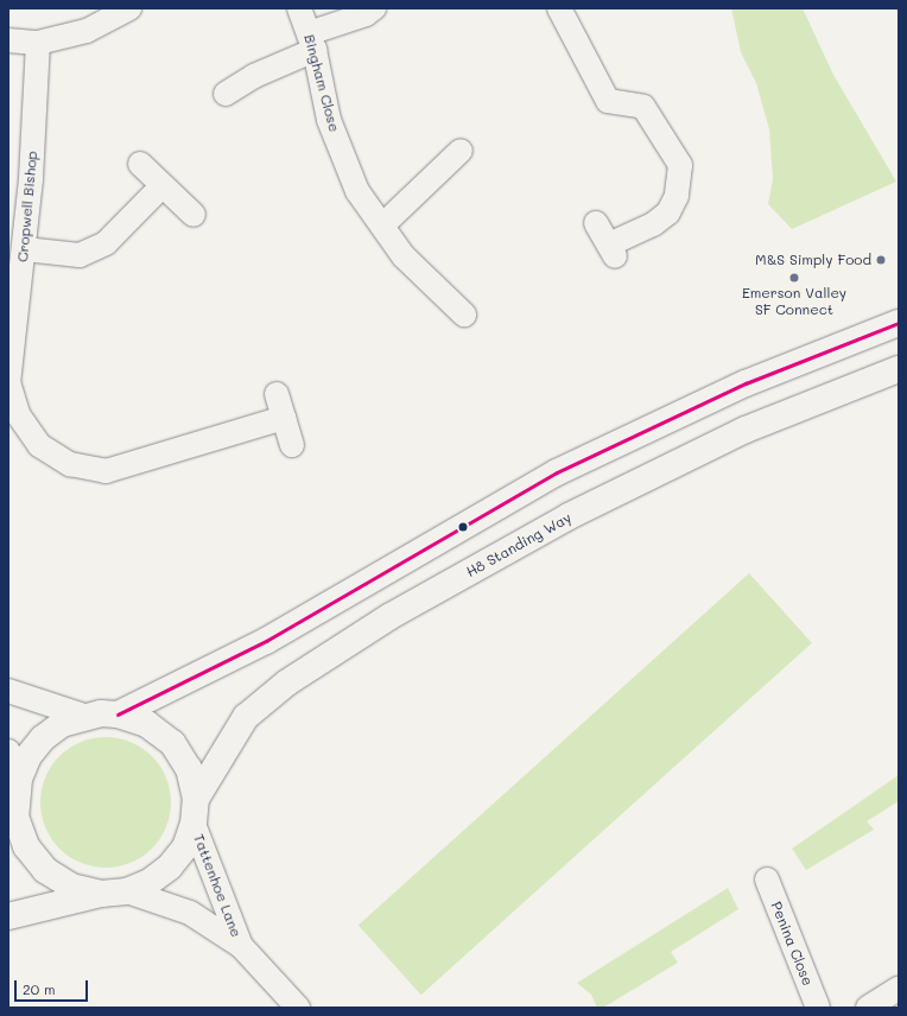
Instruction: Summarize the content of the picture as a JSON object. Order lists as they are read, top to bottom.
{
  "streets": {
    "highway": ["H8 Standing Way"],
    "street": [
      "Bingham Close",
      "Cropwell Bishop",
      "Tattenhoe Lane",
      "Penina Close"
    ]
  },
  "crossings": [
    ["H8 Standing Way", "Tattenhoe Lane"]
  ],
  "places": ["M&S Simply Food", "Emerson Valley SF Connect"],
  "scale_bar": "20 m"
}
